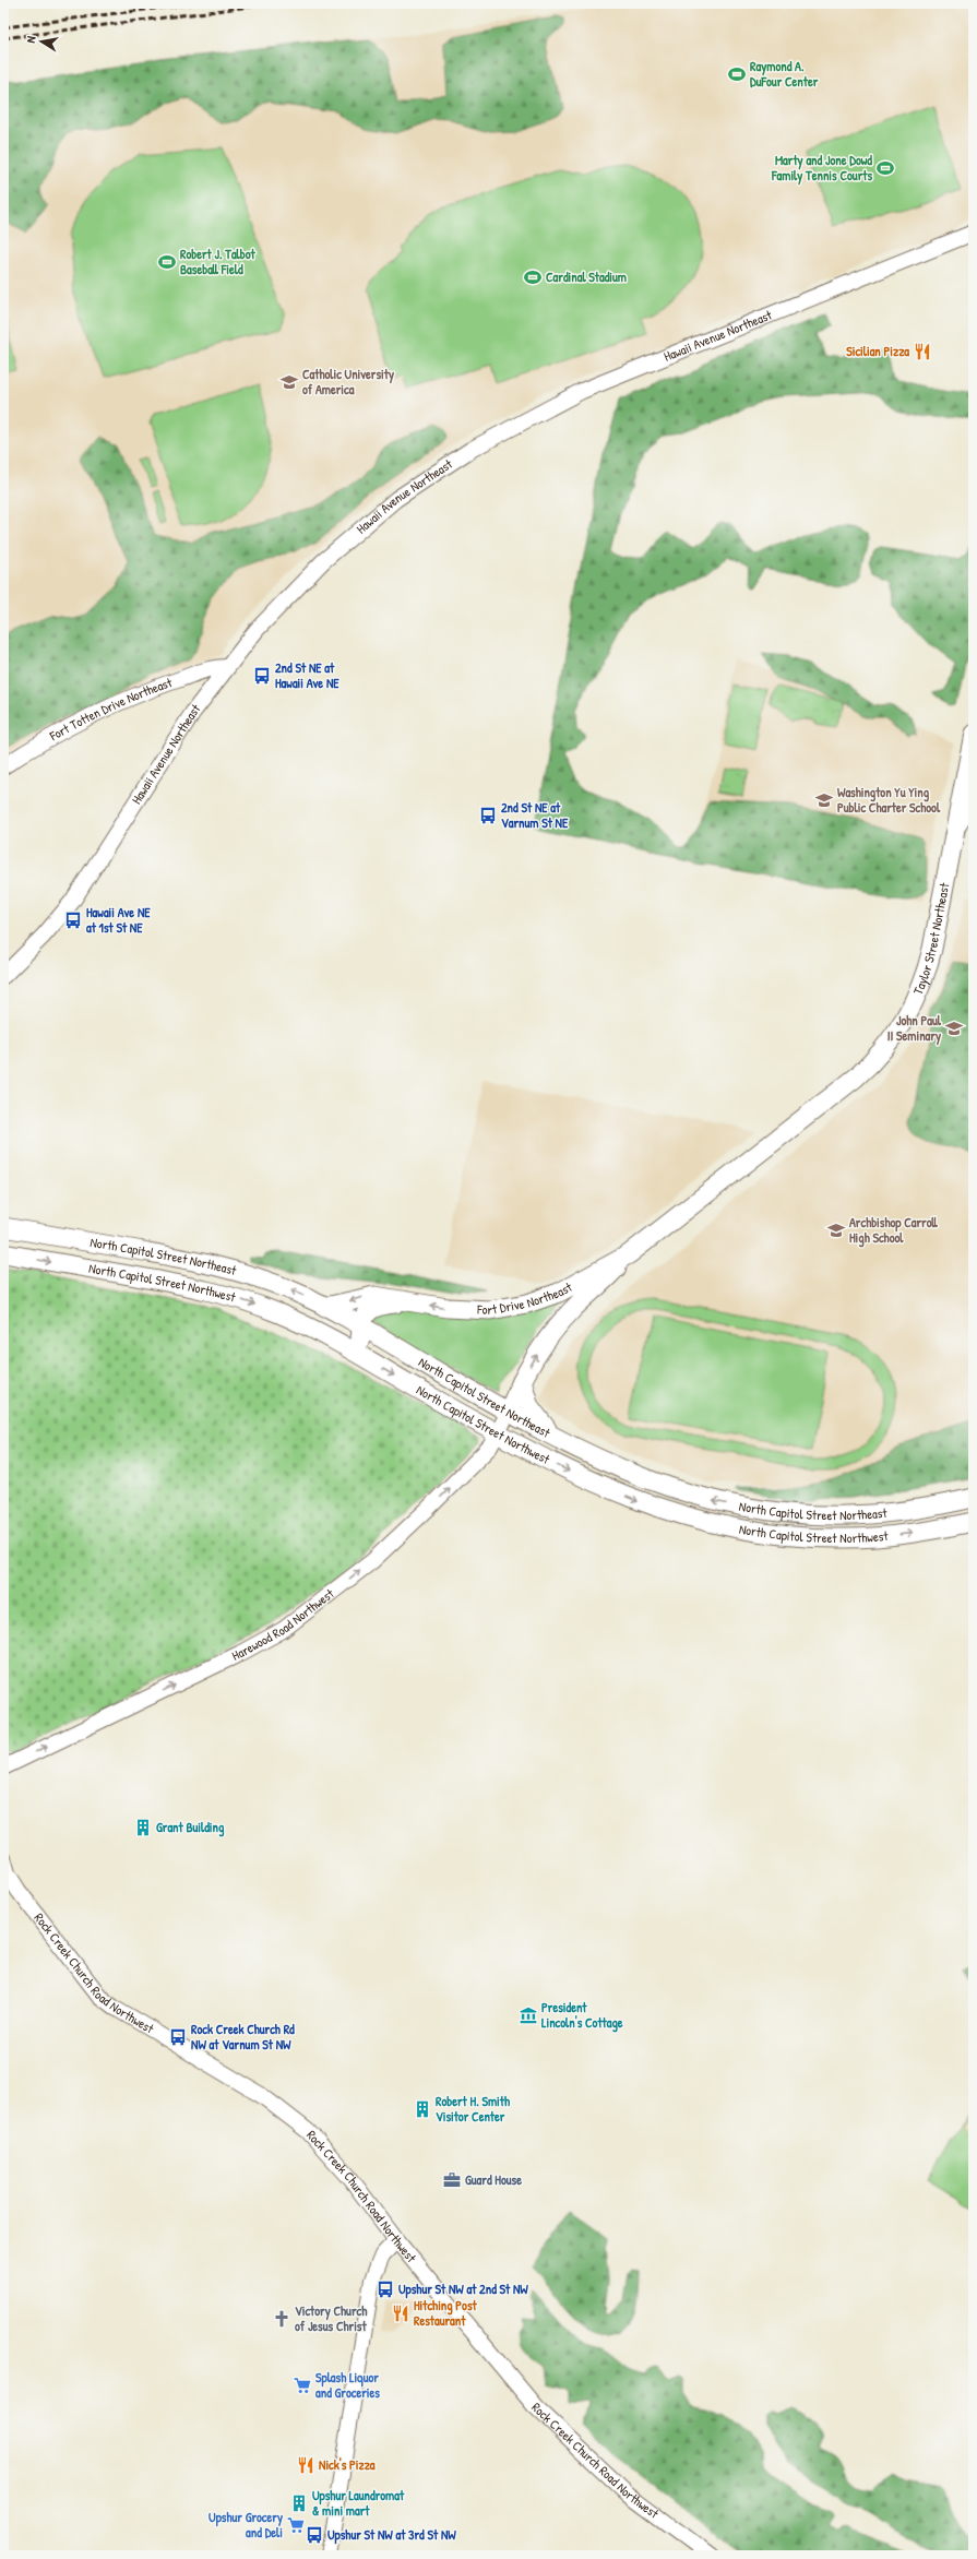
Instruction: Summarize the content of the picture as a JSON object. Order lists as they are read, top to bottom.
{
  "streets": {
    "main road": [
      "Taylor Street Northeast",
      "North Capitol Street Northeast",
      "North Capitol Street Northwest",
      "Fort Drive Northeast"
    ],
    "street": [
      "Hawaii Avenue Northeast",
      "Fort Totten Drive Northeast",
      "Harewood Road Northwest",
      "Rock Creek Church Road Northwest"
    ]
  },
  "crossings": [
    ["Hawaii Avenue Northeast", "Fort Totten Drive Northeast"],
    ["Taylor Street Northeast", "Fort Drive Northeast"],
    ["North Capitol Street Northeast", "Fort Drive Northeast"],
    ["North Capitol Street Northeast", "Harewood Road Northwest"],
    ["North Capitol Street Northwest", "Harewood Road Northwest"],
    ["Fort Drive Northeast", "Harewood Road Northwest"]
  ],
  "one_way": ["North Capitol Street Northeast", "North Capitol Street Northwest", "Harewood Road Northwest"],
  "places": {
    "sports": [
      "Raymond A. DuFour Center",
      "Marty and Jone Dowd Family Tennis Courts",
      "Robert J. Talbot Baseball Field",
      "Cardinal Stadium"
    ],
    "restaurant": ["Sicilian Pizza", "Hitching Post Restaurant", "Nick's Pizza"],
    "school or university": [
      "Catholic University of America",
      "Washington Yu Ying Public Charter School",
      "John Paul II Seminary",
      "Archbishop Carroll High School"
    ],
    "bus stop": [
      "2nd St NE at Hawaii Ave NE",
      "2nd St NE at Varnum St NE",
      "Hawaii Ave NE at 1st St NE",
      "Rock Creek Church Rd NW at Varnum St NW",
      "Upshur St NW at 2nd St NW",
      "Upshur St NW at 3rd St NW"
    ],
    "building": ["Grant Building", "Robert H. Smith Visitor Center", "Upshur Laundromat & mini mart"],
    "museum": ["President Lincoln's Cottage"],
    "office": ["Guard House"],
    "church": ["Victory Church of Jesus Christ"],
    "supermarket": ["Splash Liquor and Groceries", "Upshur Grocery and Deli"]
  },
  "north": "left"
}
